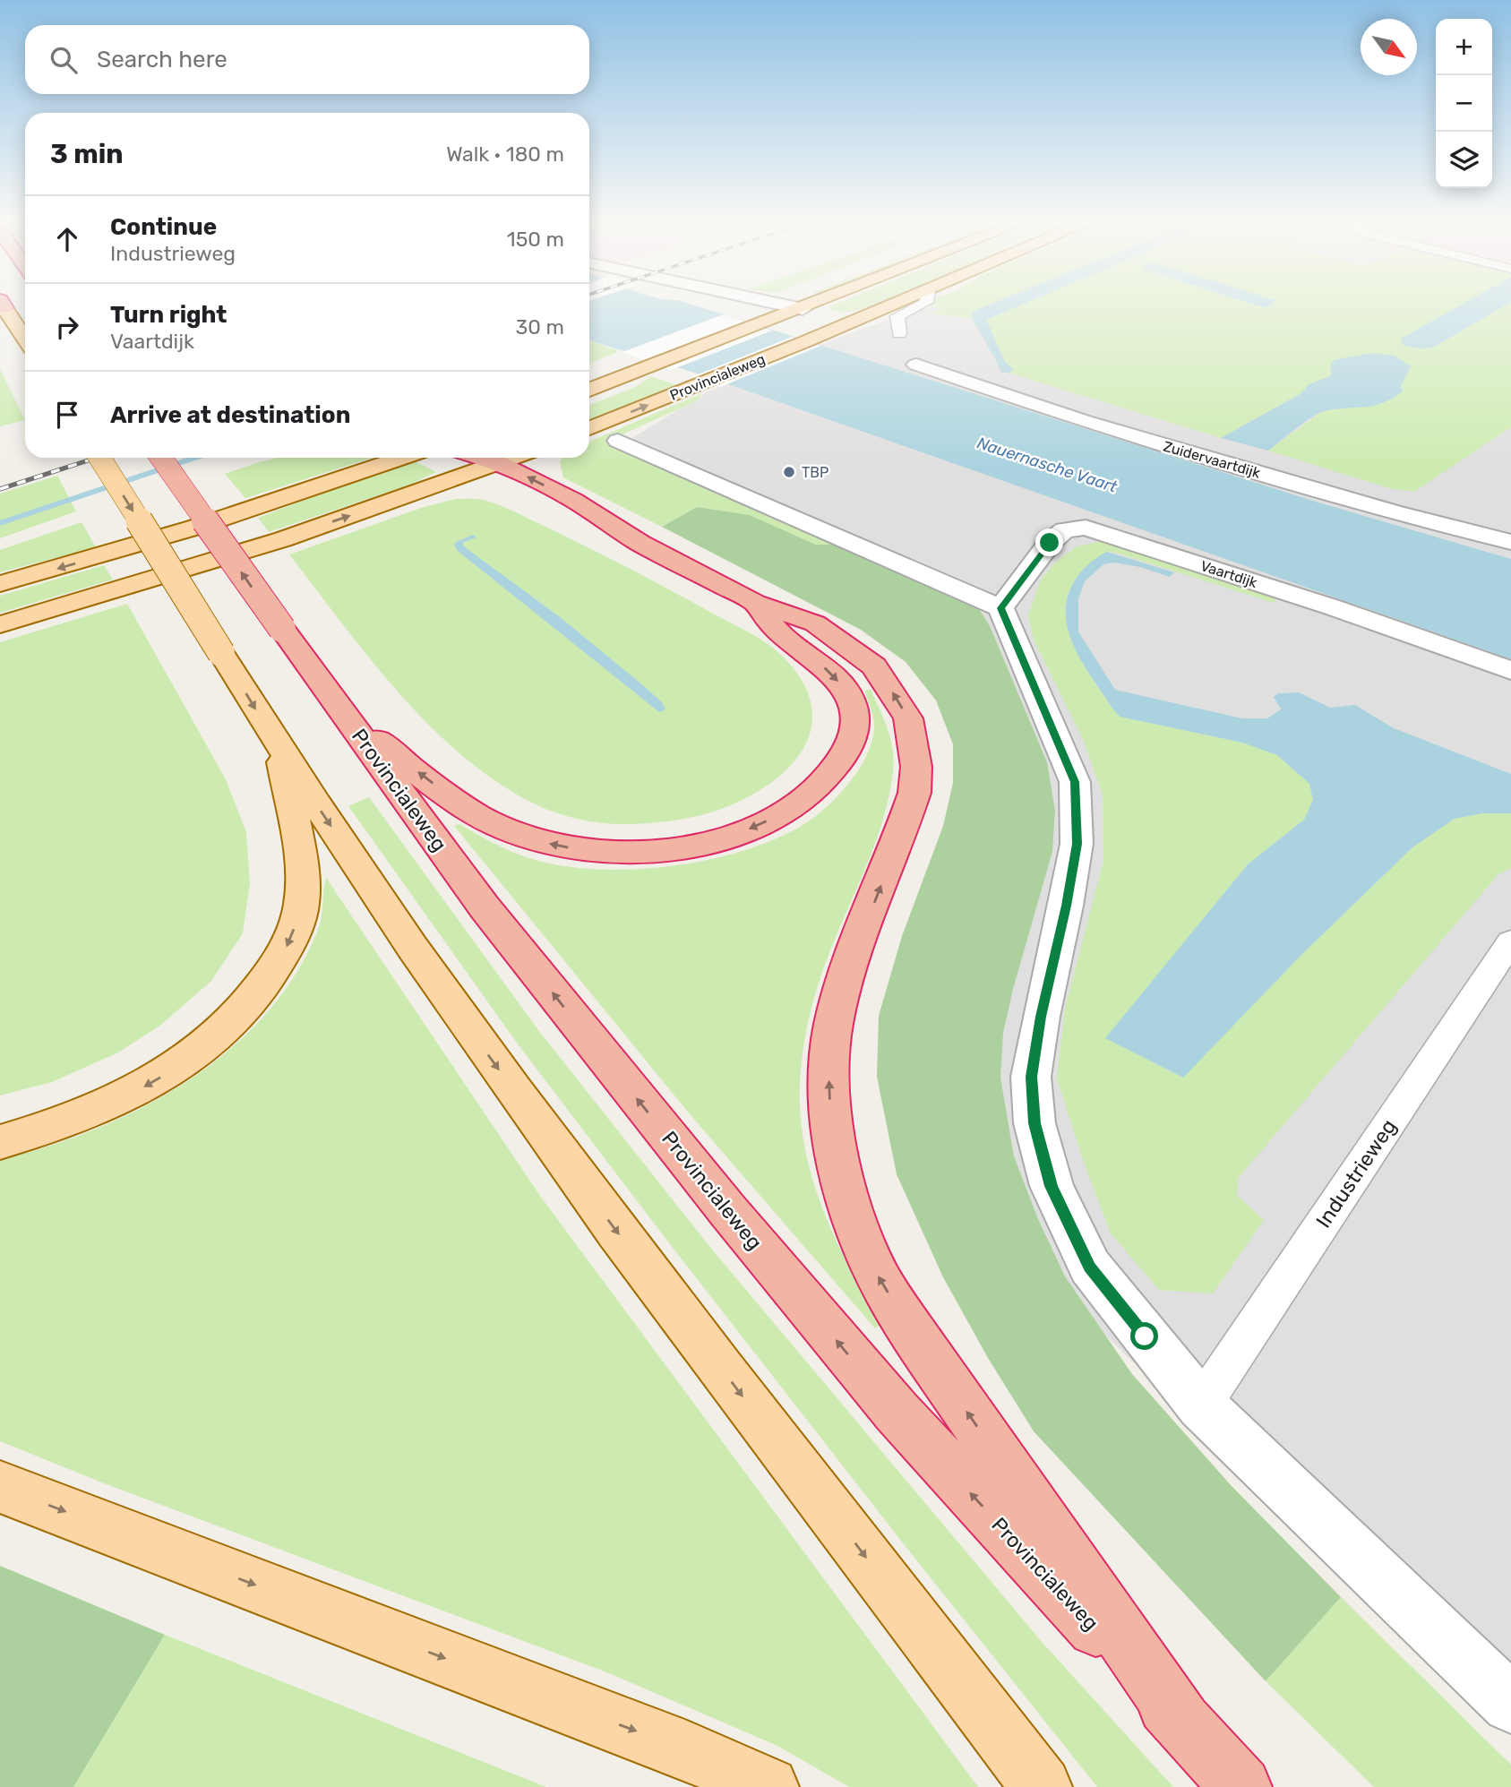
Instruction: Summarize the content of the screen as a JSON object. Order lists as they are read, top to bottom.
{
  "streets": {
    "highway": ["Provincialeweg"],
    "street": ["Zuidervaartdijk", "Vaartdijk"],
    "lane": ["Industrieweg"]
  },
  "water": ["Nauernasche Vaart"],
  "places": ["TBP"],
  "north": "bottom right",
  "page": {
    "map_buttons": ["+", "−"],
    "search": "Search here",
    "heading": ["3 min", "Walk · 180 m"],
    "list": [
      ["Continue", "Industrieweg", "150 m"],
      ["Turn right", "Vaartdijk", "30 m"],
      "Arrive at destination"
    ]
  }
}
